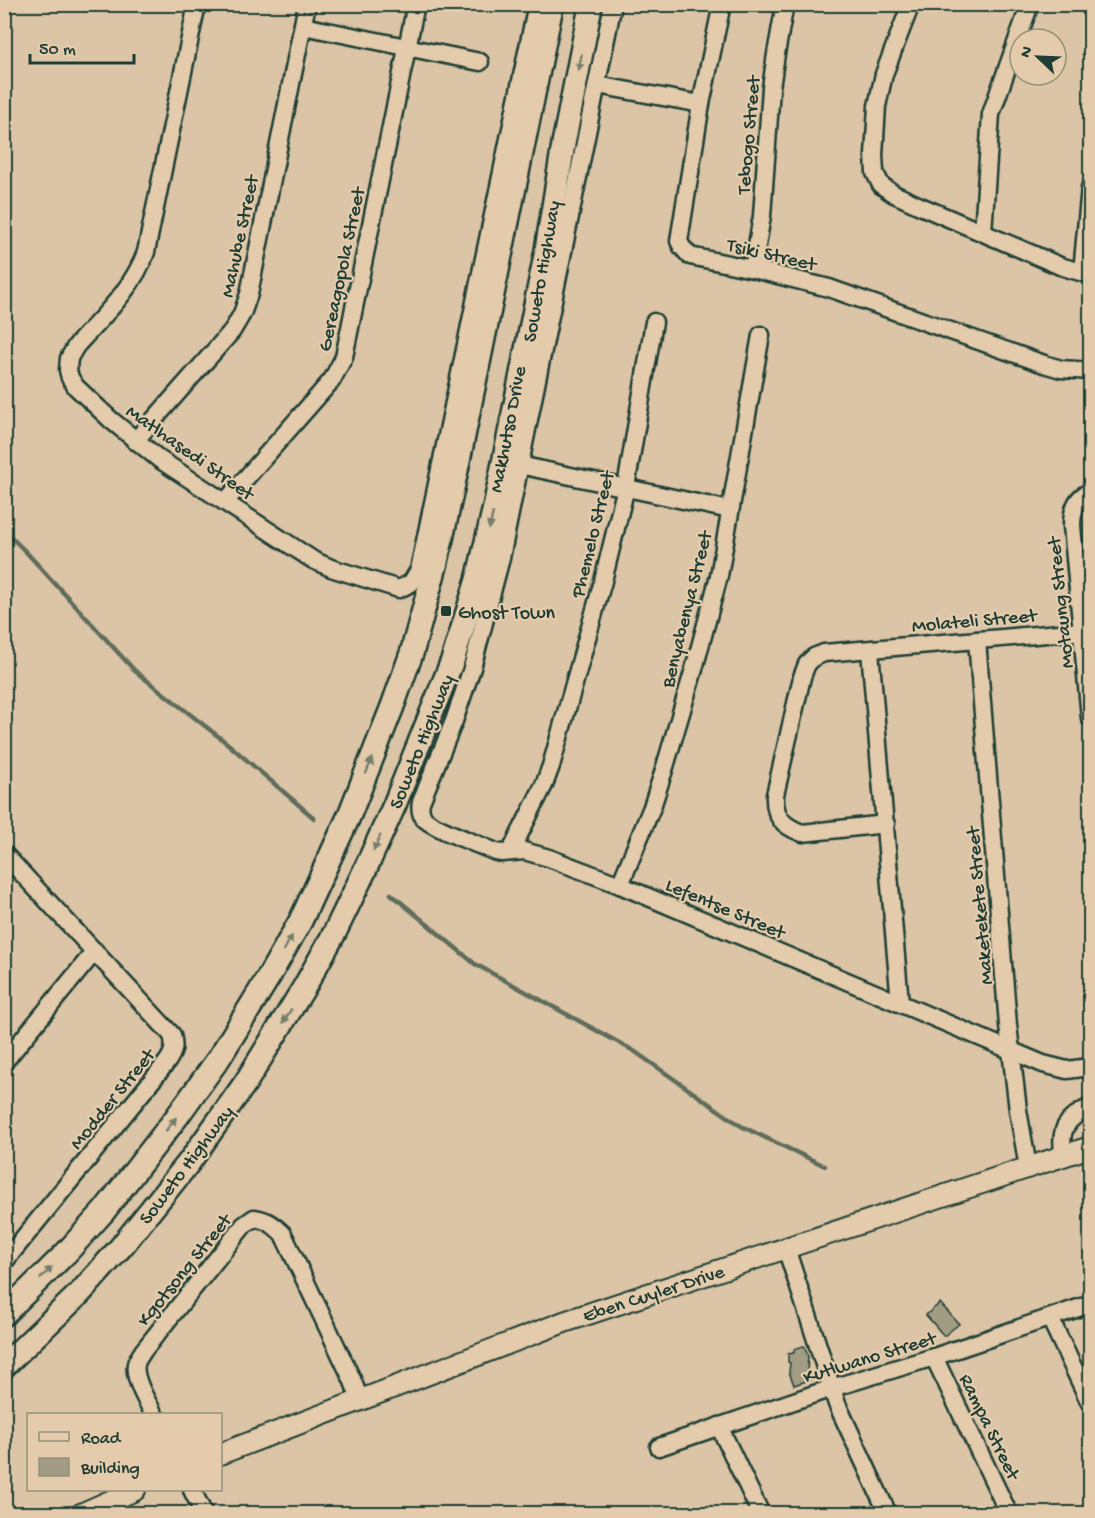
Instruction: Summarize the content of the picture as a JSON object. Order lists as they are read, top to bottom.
{
  "streets": {
    "main road": ["Soweto Highway"],
    "street": [
      "Tebogo Street",
      "Mahube Street",
      "Tsiki Street",
      "Gereagopola Street",
      "Makhutso Drive",
      "Matlhasedi Street",
      "Phemelo Street",
      "Motaung Street",
      "Benyabenya Street",
      "Molateli Street",
      "Maketekete Street",
      "Lefentse Street",
      "Modder Street",
      "Kgotsong Street",
      "Eben Cuyler Drive",
      "Kutlwano Street",
      "Rampa Street"
    ]
  },
  "crossings": [
    ["Tebogo Street", "Tsiki Street"],
    ["Mahube Street", "Matlhasedi Street"],
    ["Gereagopola Street", "Matlhasedi Street"],
    ["Soweto Highway", "Makhutso Drive"],
    ["Makhutso Drive", "Lefentse Street"],
    ["Phemelo Street", "Lefentse Street"],
    ["Motaung Street", "Molateli Street"],
    ["Benyabenya Street", "Lefentse Street"],
    ["Molateli Street", "Maketekete Street"],
    ["Maketekete Street", "Lefentse Street"],
    ["Maketekete Street", "Eben Cuyler Drive"],
    ["Kgotsong Street", "Eben Cuyler Drive"],
    ["Kutlwano Street", "Rampa Street"]
  ],
  "places": {
    "transit": ["Ghost Town"]
  },
  "legend": ["Road", "Building"],
  "scale_bar": "50 m",
  "north": "top left"
}
